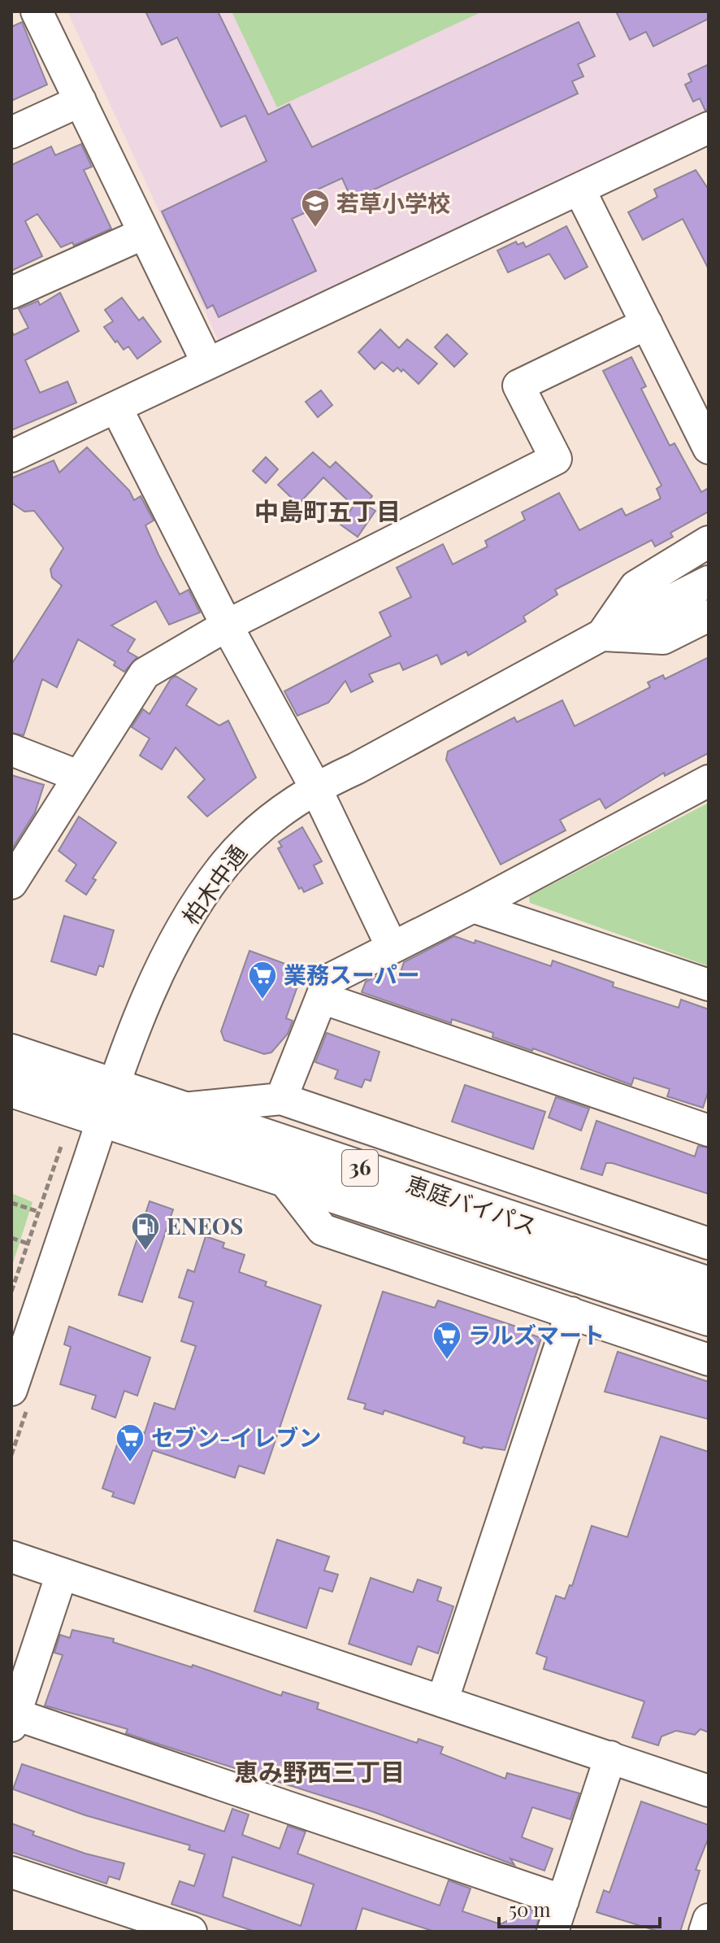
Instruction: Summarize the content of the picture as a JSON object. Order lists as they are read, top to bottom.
{
  "streets": {
    "highway": ["36", "恵庭バイパス"],
    "street": ["柏木中通"]
  },
  "crossings": [
    ["柏木中通", "恵庭バイパス"]
  ],
  "districts": ["中島町五丁目", "恵み野西三丁目"],
  "places": {
    "school or university": ["若草小学校"],
    "supermarket": ["業務スーパー", "ラルズマート", "セブン-イレブン"],
    "fuel station": ["ENEOS"]
  },
  "scale_bar": "50 m"
}
